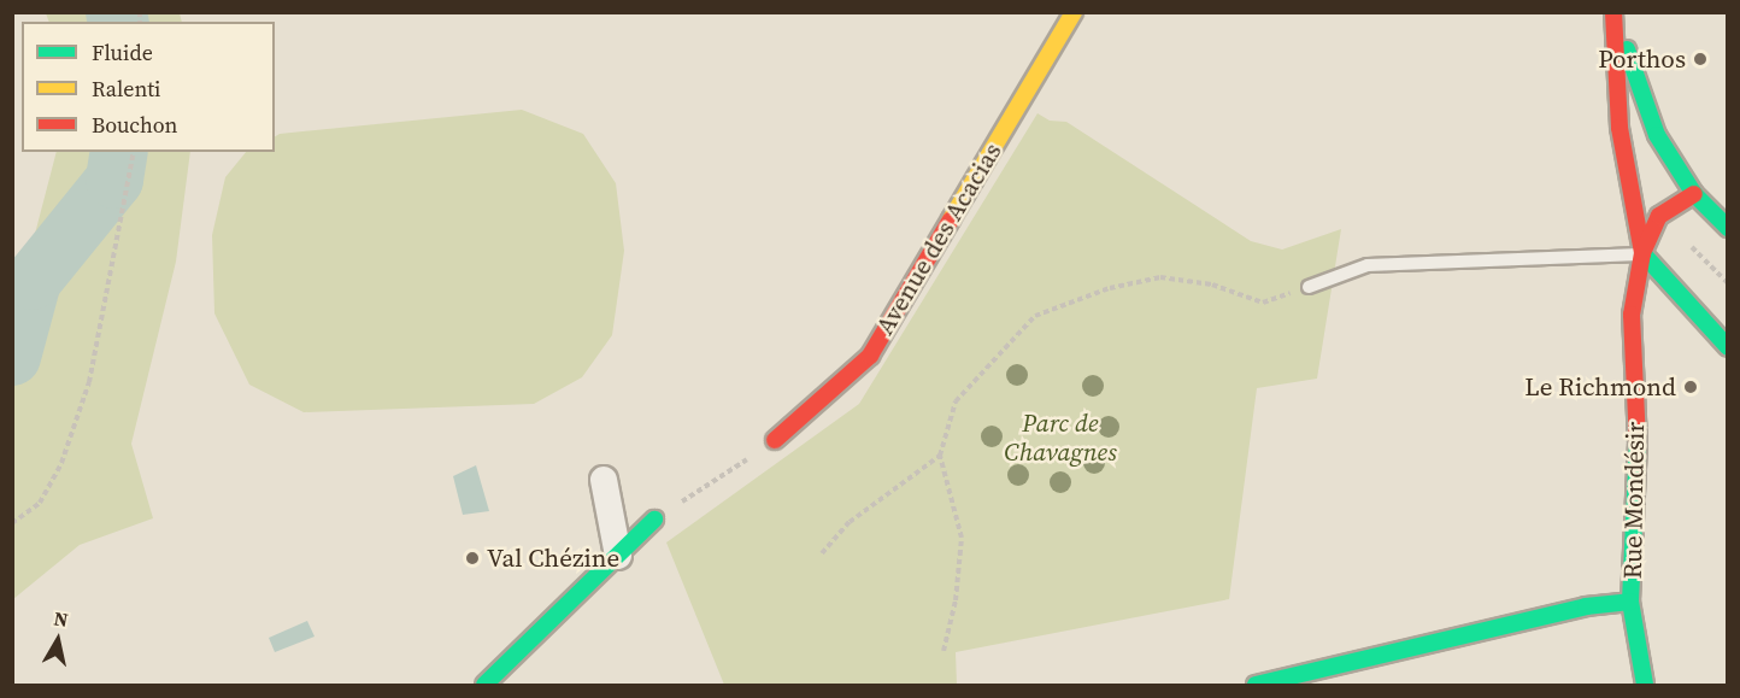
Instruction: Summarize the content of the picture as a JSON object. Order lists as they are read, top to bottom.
{
  "streets": {
    "street": ["Avenue des Acacias", "Rue Mondésir"]
  },
  "parks": ["Parc de Chavagnes"],
  "places": ["Porthos", "Le Richmond", "Val Chézine"],
  "legend": ["Fluide", "Ralenti", "Bouchon"],
  "north": "top"
}
